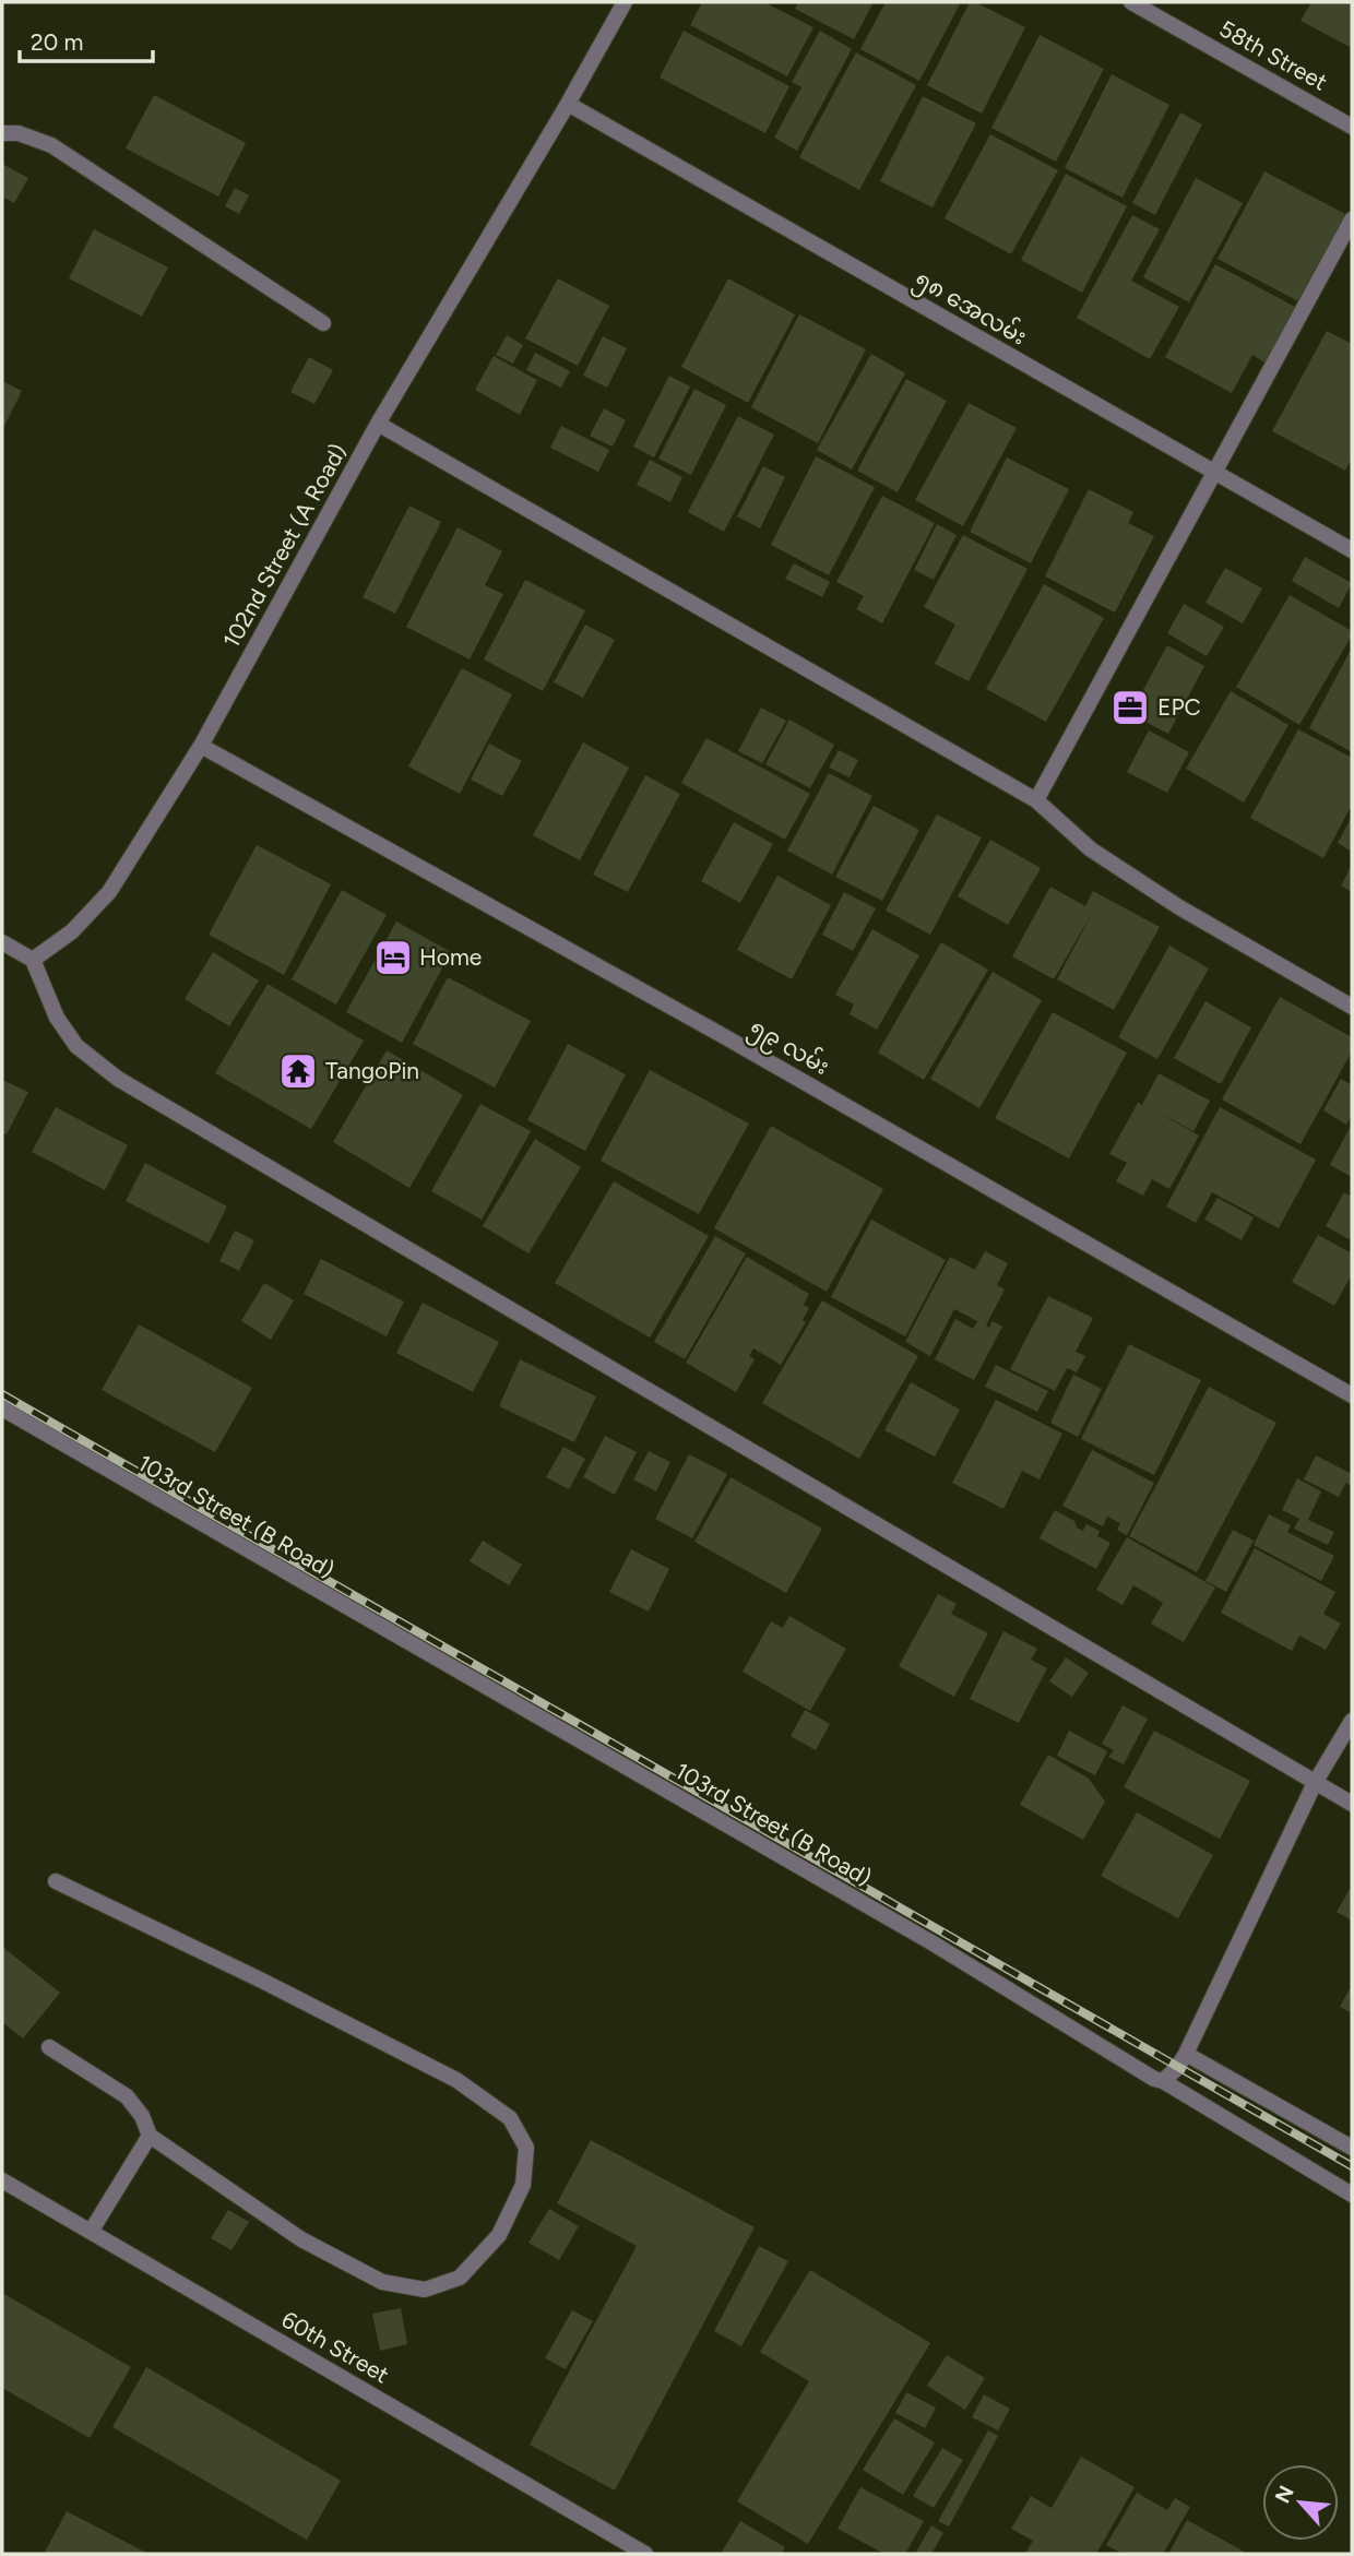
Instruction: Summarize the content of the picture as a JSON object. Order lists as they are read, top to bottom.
{
  "streets": {
    "street": [
      "58th Street",
      "၅၈ အေလမ်း",
      "102nd Street (A Road)",
      "၅၉ လမ်း",
      "103rd Street (B Road)",
      "60th Street"
    ]
  },
  "crossings": [
    ["၅၈ အေလမ်း", "102nd Street (A Road)"],
    ["102nd Street (A Road)", "၅၉ လမ်း"]
  ],
  "places": {
    "office": ["EPC"],
    "hotel": ["Home"],
    "temple": ["TangoPin"]
  },
  "scale_bar": "20 m",
  "north": "top left"
}
